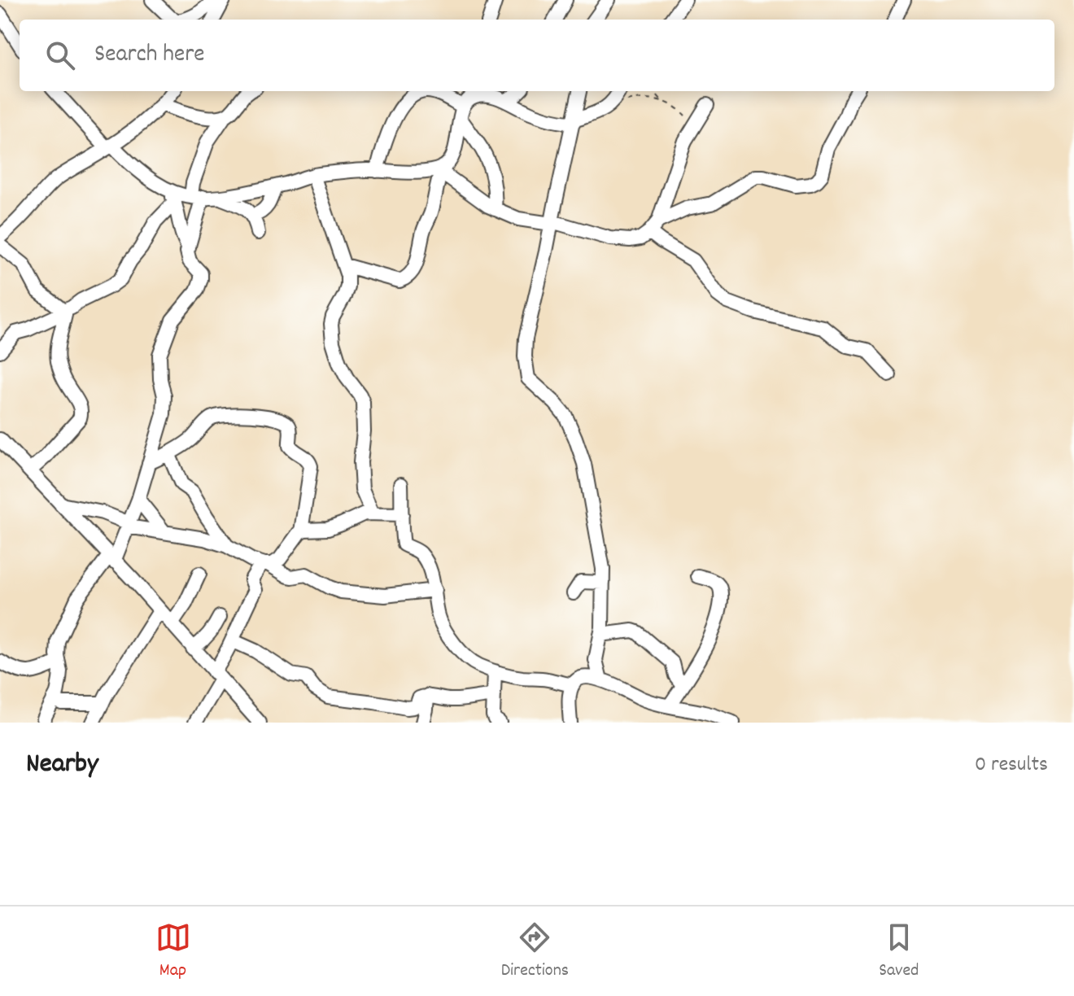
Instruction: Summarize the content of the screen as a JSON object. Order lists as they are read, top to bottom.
{
  "page": {
    "search": "Search here",
    "heading": ["Nearby", "0 results"],
    "nav": ["Map", "Directions", "Saved"]
  }
}
